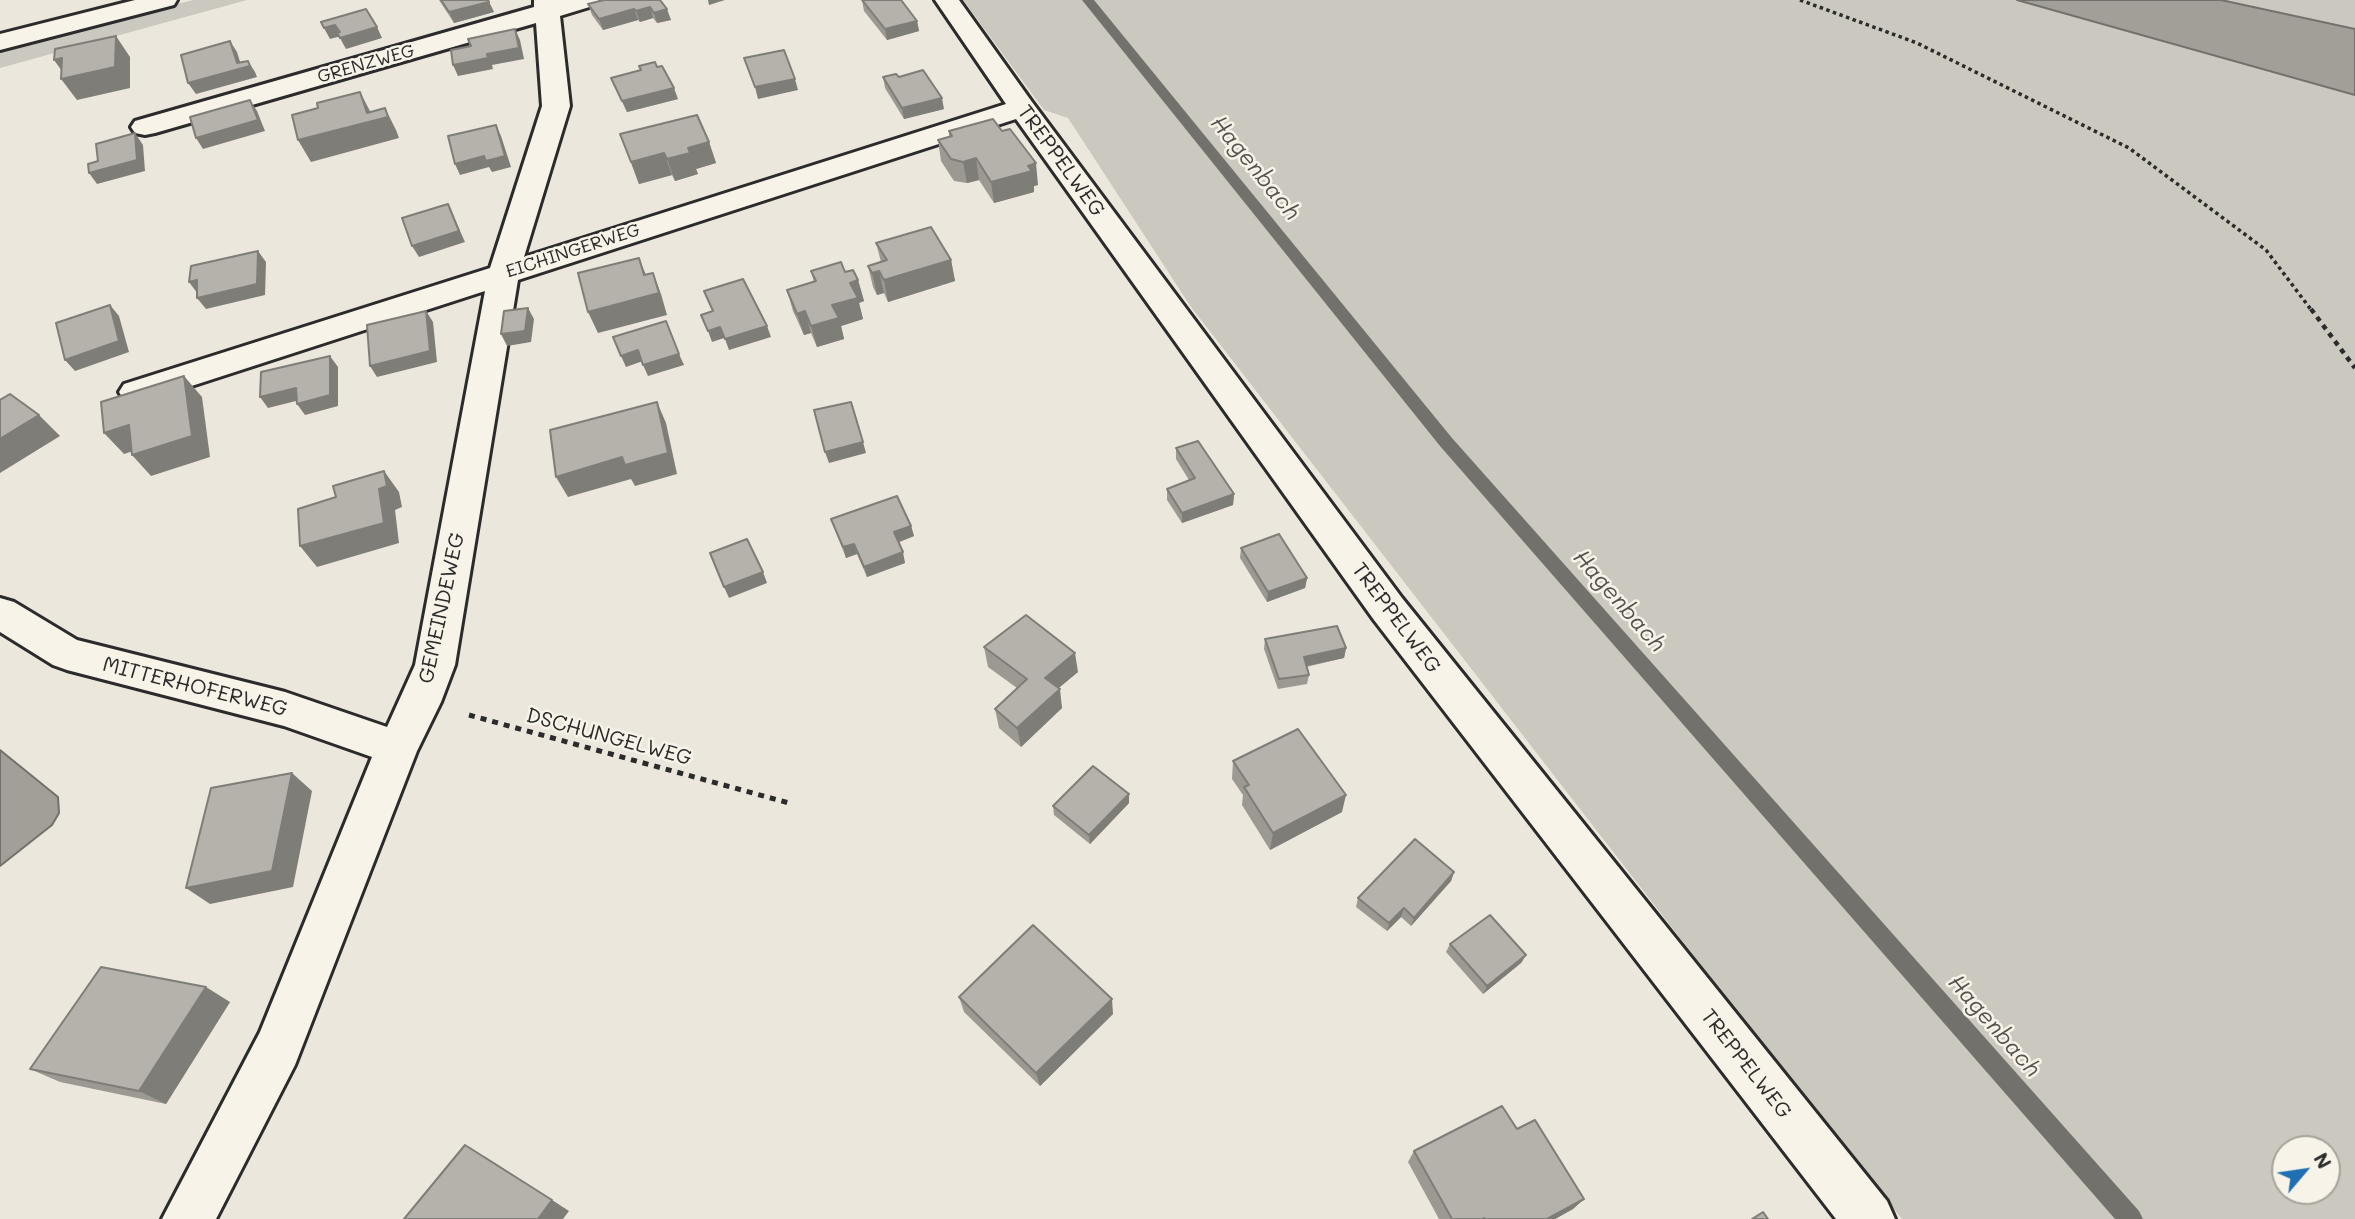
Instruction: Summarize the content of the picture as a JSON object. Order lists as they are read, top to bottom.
{
  "streets": {
    "street": [
      "GRENZWEG",
      "TREPPELWEG",
      "EICHINGERWEG",
      "GEMEINDEWEG",
      "MITTERHOFERWEG"
    ],
    "path": ["DSCHUNGELWEG"]
  },
  "crossings": [
    ["GRENZWEG", "GEMEINDEWEG"],
    ["TREPPELWEG", "EICHINGERWEG"],
    ["EICHINGERWEG", "GEMEINDEWEG"],
    ["GEMEINDEWEG", "MITTERHOFERWEG"],
    ["GEMEINDEWEG", "DSCHUNGELWEG"]
  ],
  "water": ["Hagenbach"],
  "north": "top right"
}
